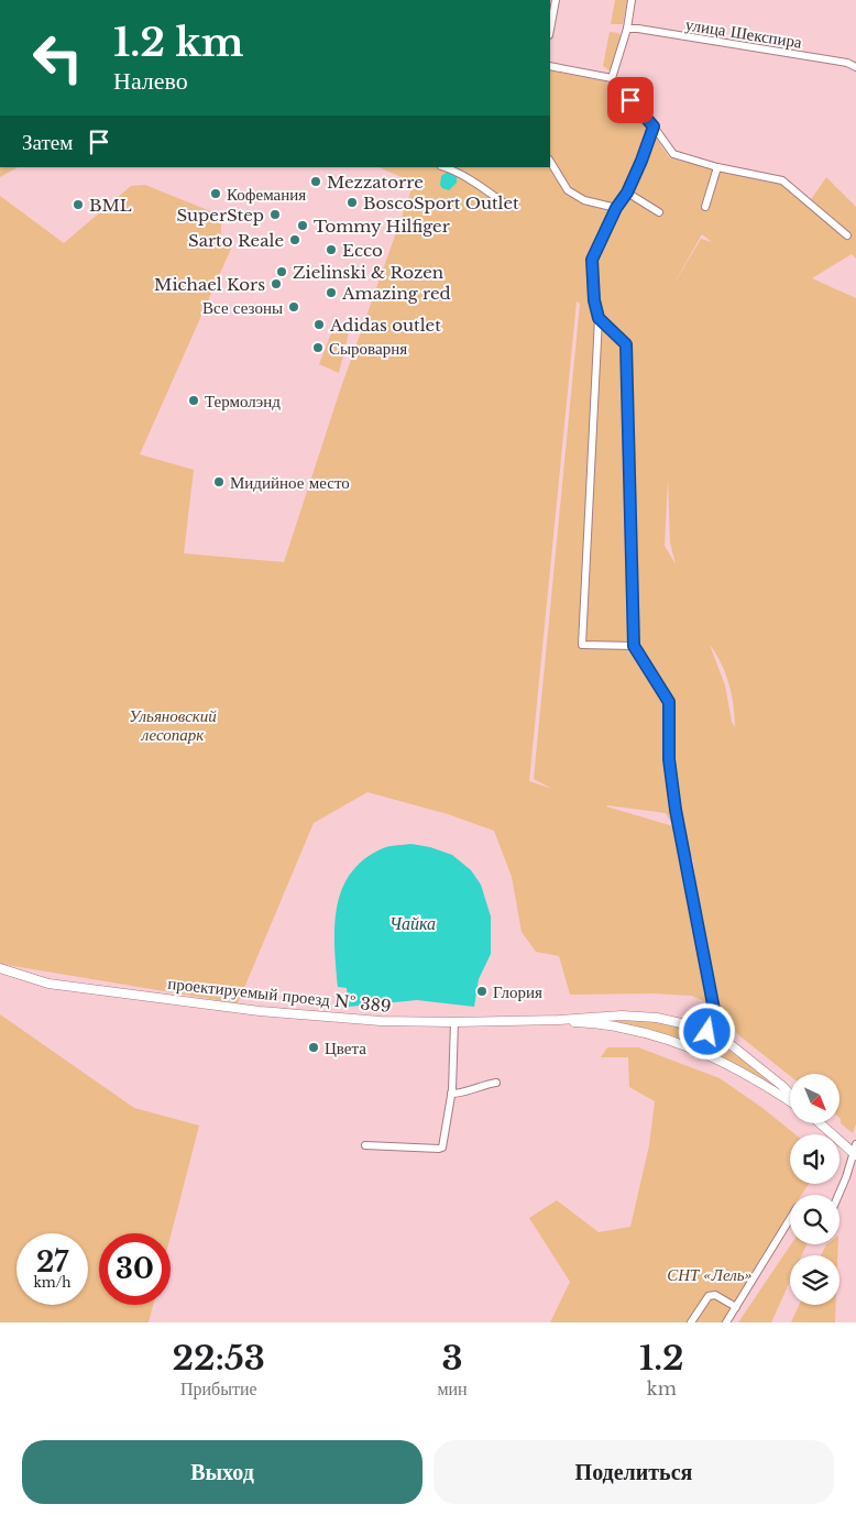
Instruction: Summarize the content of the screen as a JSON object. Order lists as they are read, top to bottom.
{
  "streets": {
    "main road": ["проектируемый проезд № 389"],
    "street": ["улица Шекспира"]
  },
  "water": ["Чайка"],
  "parks": ["Ульяновский лесопарк", "СНТ «Лель»"],
  "places": [
    "Mezzatorre",
    "Кофемания",
    "BoscoSport Outlet",
    "BML",
    "SuperStep",
    "Tommy Hilfiger",
    "Sarto Reale",
    "Ecco",
    "Zielinski & Rozen",
    "Michael Kors",
    "Amazing red",
    "Все сезоны",
    "Adidas outlet",
    "Сыроварня",
    "Термолэнд",
    "Мидийное место",
    "Глория",
    "Цвета"
  ],
  "north": "bottom right",
  "page": {
    "turn": ["1.2 km", "Налево"],
    "then": "Затем",
    "speed": "27 km/h",
    "limit": "30",
    "eta": [
      "22:53",
      "Прибытие",
      "3",
      "мин",
      "1.2",
      "km"
    ],
    "buttons": ["Выход", "Поделиться"]
  }
}
